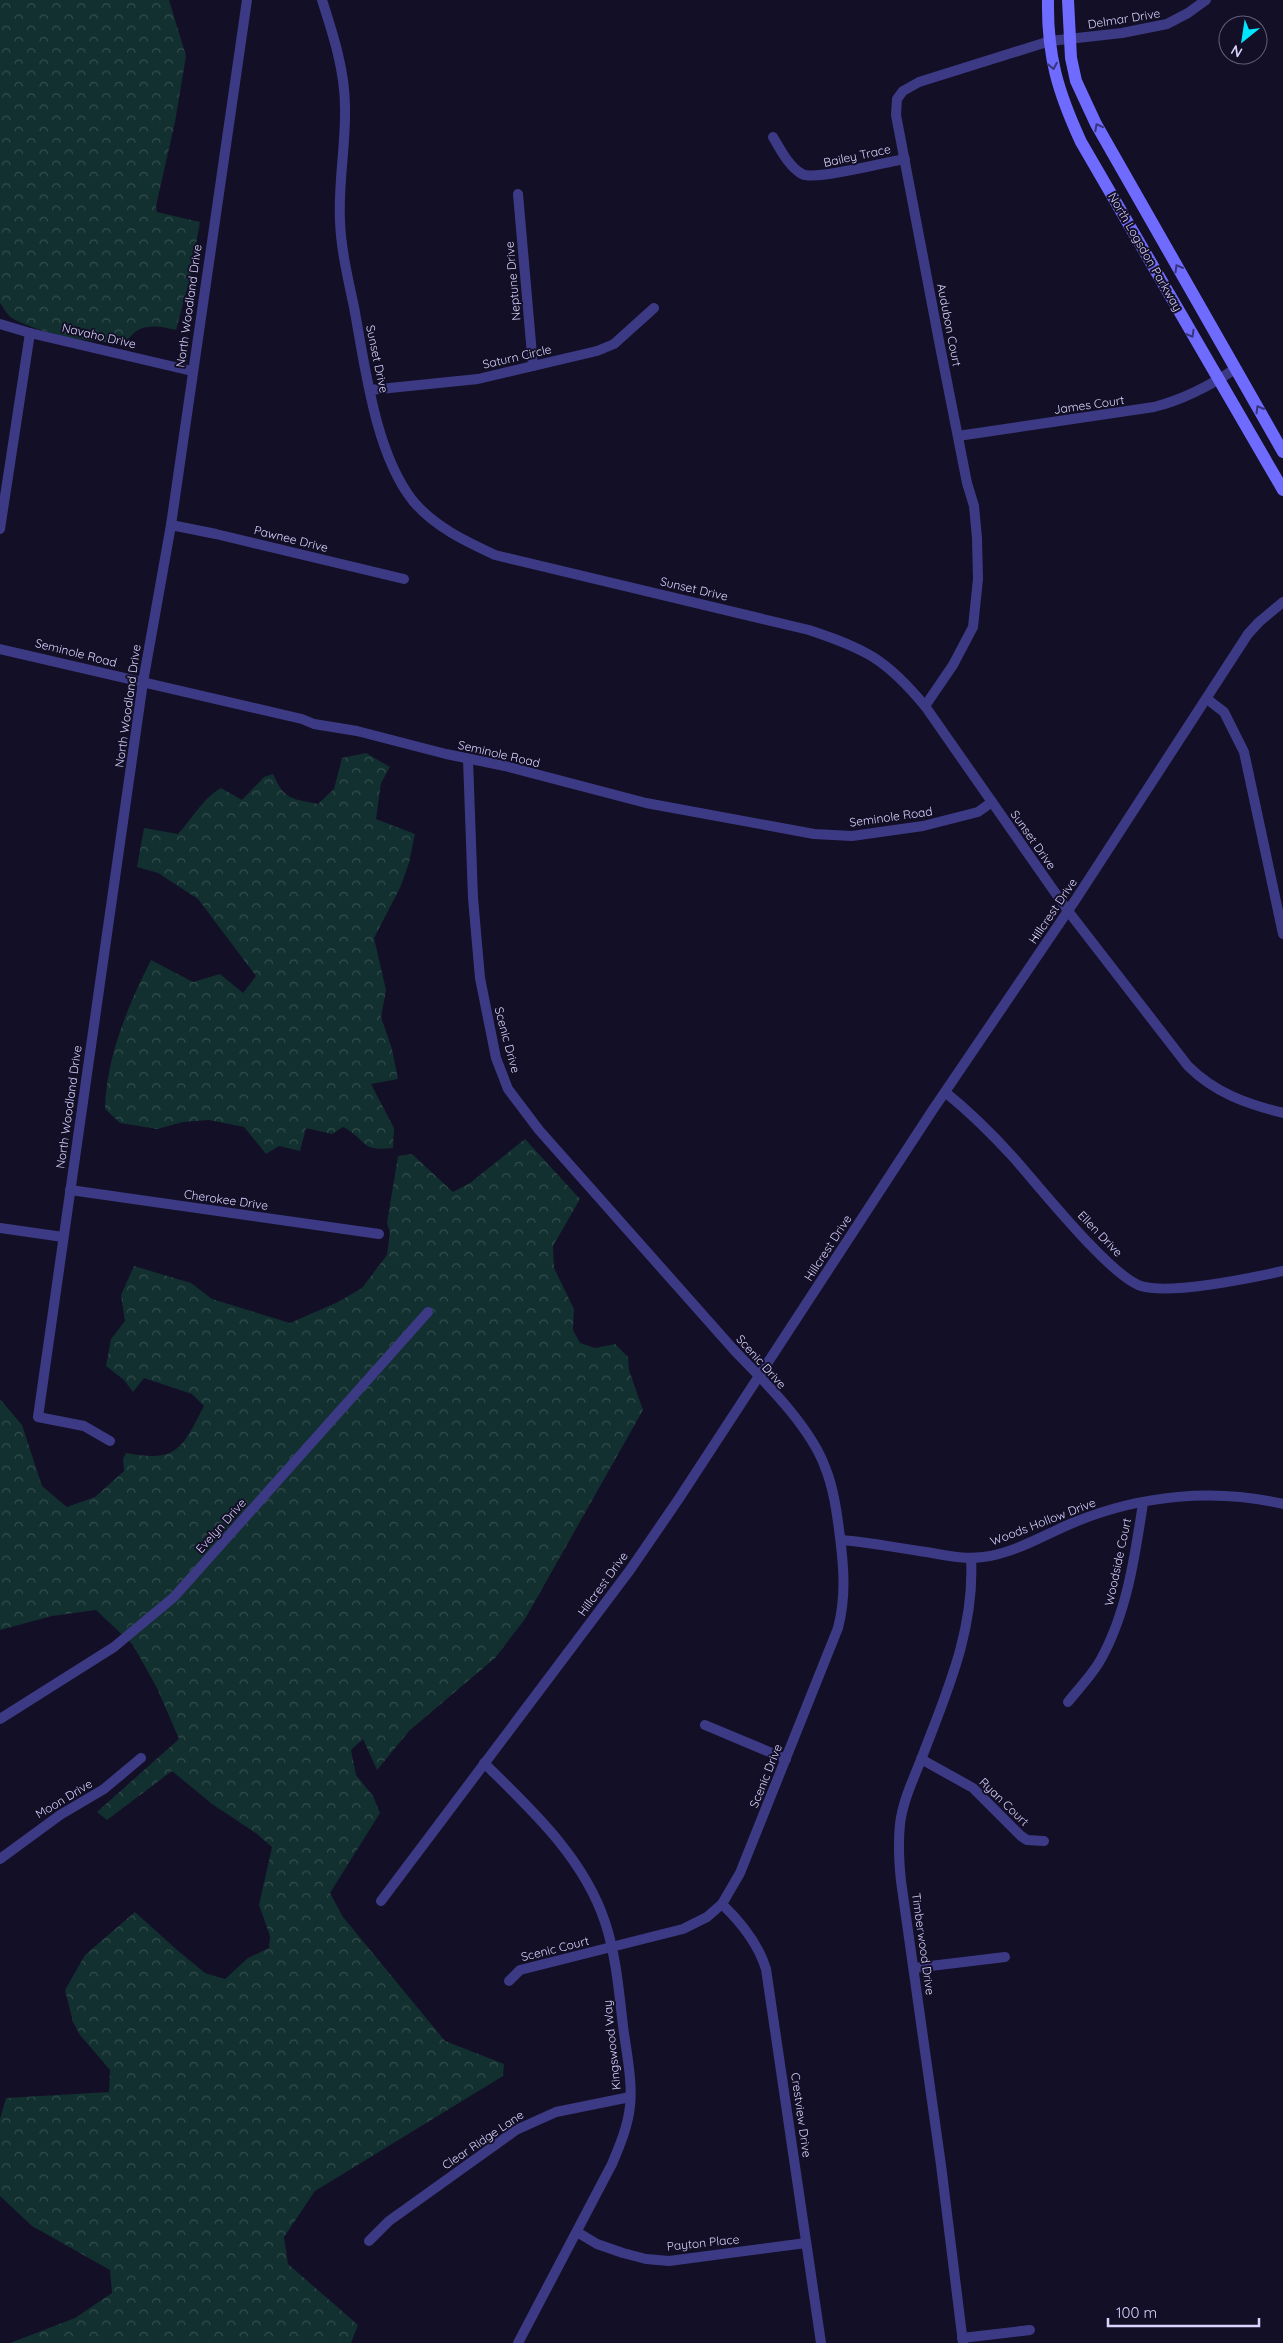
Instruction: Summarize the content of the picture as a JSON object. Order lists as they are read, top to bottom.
{
  "streets": {
    "main road": ["North Logsdon Parkway"],
    "street": [
      "Delmar Drive",
      "Bailey Trace",
      "Neptune Drive",
      "North Woodland Drive",
      "Audubon Court",
      "Navaho Drive",
      "Saturn Circle",
      "Sunset Drive",
      "James Court",
      "Pawnee Drive",
      "Seminole Road",
      "Hillcrest Drive",
      "Scenic Drive",
      "Cherokee Drive",
      "Ellen Drive",
      "Woods Hollow Drive",
      "Evelyn Drive",
      "Woodside Court",
      "Moon Drive",
      "Ryan Court",
      "Timberwood Drive",
      "Scenic Court",
      "Kingswood Way",
      "Crestview Drive",
      "Clear Ridge Lane",
      "Payton Place"
    ]
  },
  "crossings": [
    ["Delmar Drive", "North Logsdon Parkway"],
    ["Delmar Drive", "Audubon Court"],
    ["Bailey Trace", "Audubon Court"],
    ["North Logsdon Parkway", "Audubon Court"],
    ["North Logsdon Parkway", "James Court"],
    ["Neptune Drive", "Saturn Circle"],
    ["North Woodland Drive", "Navaho Drive"],
    ["North Woodland Drive", "Pawnee Drive"],
    ["North Woodland Drive", "Seminole Road"],
    ["North Woodland Drive", "Cherokee Drive"],
    ["Audubon Court", "Sunset Drive"],
    ["Audubon Court", "James Court"],
    ["Saturn Circle", "Sunset Drive"],
    ["Sunset Drive", "Seminole Road"],
    ["Sunset Drive", "Hillcrest Drive"],
    ["Seminole Road", "Scenic Drive"],
    ["Hillcrest Drive", "Scenic Drive"],
    ["Hillcrest Drive", "Ellen Drive"],
    ["Hillcrest Drive", "Kingswood Way"],
    ["Scenic Drive", "Woods Hollow Drive"],
    ["Scenic Drive", "Scenic Court"],
    ["Scenic Drive", "Kingswood Way"],
    ["Scenic Drive", "Crestview Drive"],
    ["Woods Hollow Drive", "Woodside Court"],
    ["Woods Hollow Drive", "Timberwood Drive"],
    ["Ryan Court", "Timberwood Drive"],
    ["Scenic Court", "Kingswood Way"],
    ["Kingswood Way", "Clear Ridge Lane"],
    ["Kingswood Way", "Payton Place"],
    ["Crestview Drive", "Payton Place"]
  ],
  "scale_bar": "100 m",
  "north": "bottom left"
}
